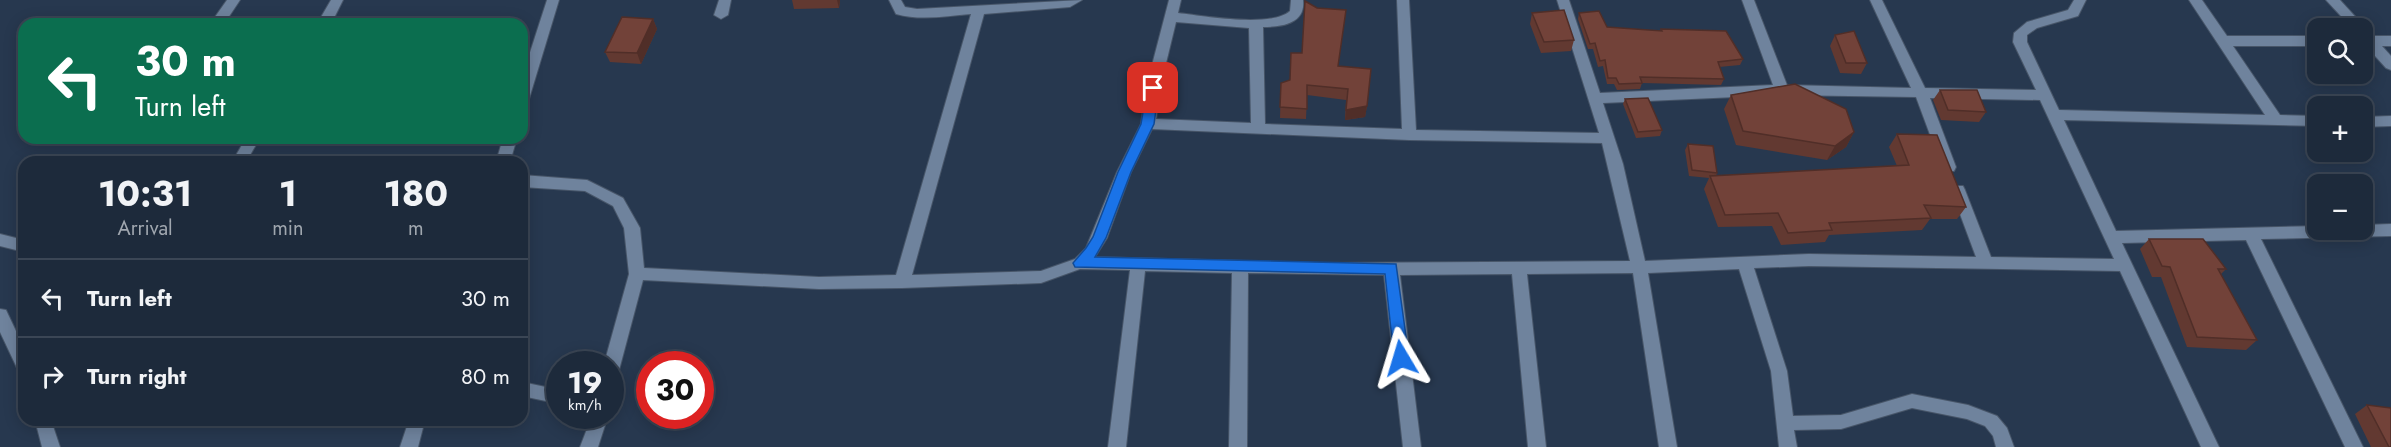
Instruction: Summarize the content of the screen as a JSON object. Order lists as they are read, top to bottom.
{
  "page": {
    "map_buttons": ["+", "−"],
    "turn": ["30 m", "Turn left"],
    "eta": [
      "10:31",
      "Arrival",
      "1",
      "min",
      "180",
      "m"
    ],
    "list": [
      {
        "name": "Turn left",
        "value": "30 m"
      },
      {
        "name": "Turn right",
        "value": "80 m"
      }
    ],
    "speed": "19 km/h",
    "limit": "30"
  }
}
